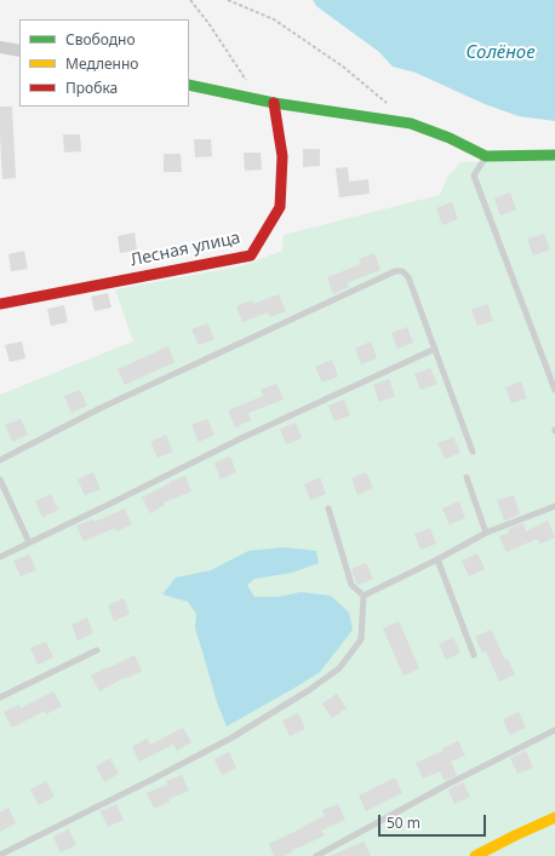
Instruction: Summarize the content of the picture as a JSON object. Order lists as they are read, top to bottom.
{
  "streets": {
    "street": ["Лесная улица"]
  },
  "water": ["Солёное"],
  "legend": ["Свободно", "Медленно", "Пробка"],
  "scale_bar": "50 m"
}
